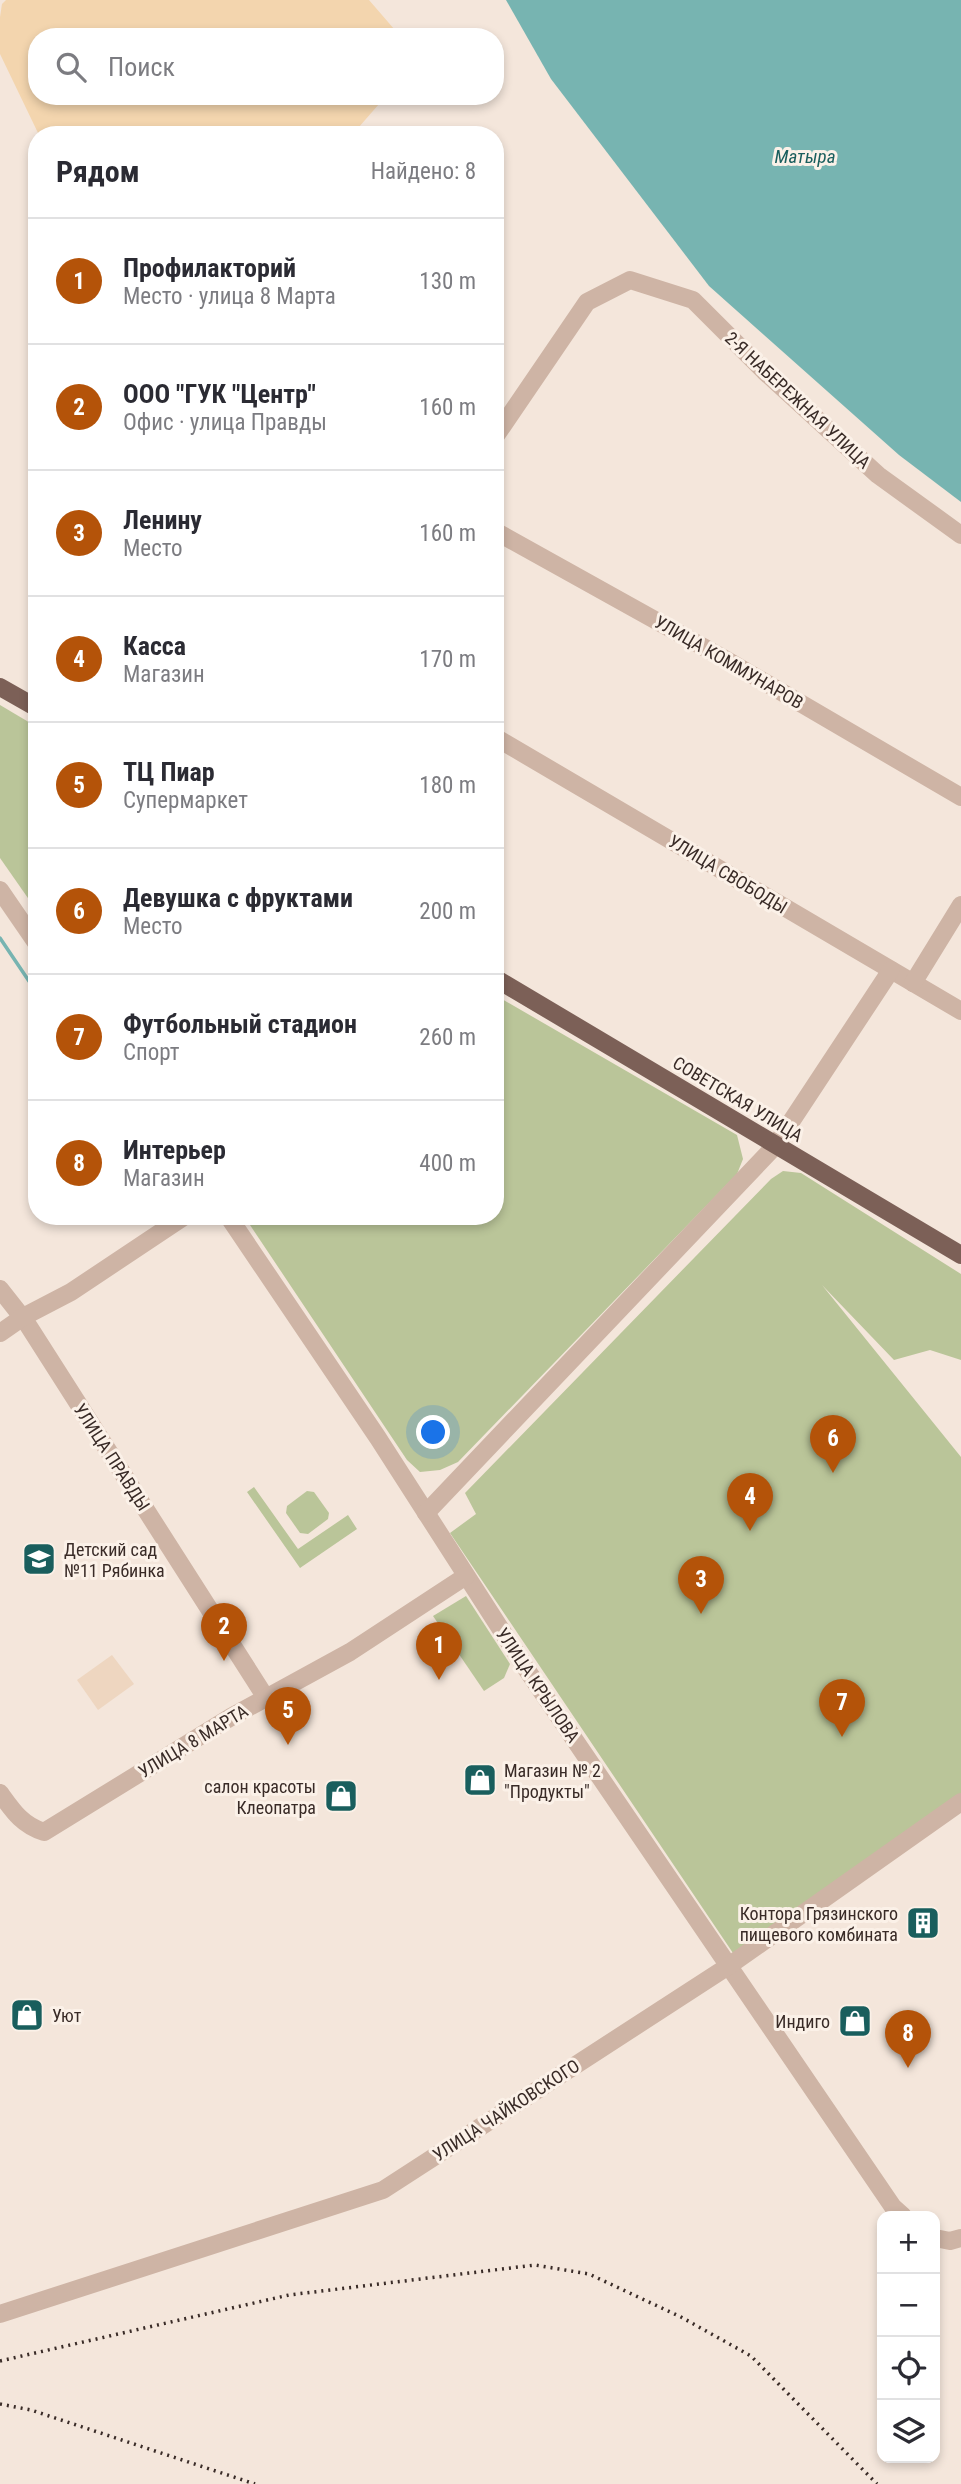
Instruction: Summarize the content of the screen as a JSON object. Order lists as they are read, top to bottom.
{
  "streets": {
    "main road": ["СОВЕТСКАЯ УЛИЦА"],
    "street": [
      "2-Я НАБЕРЕЖНАЯ УЛИЦА",
      "УЛИЦА КОММУНАРОВ",
      "УЛИЦА СВОБОДЫ",
      "УЛИЦА ПРАВДЫ",
      "УЛИЦА КРЫЛОВА",
      "УЛИЦА 8 МАРТА",
      "УЛИЦА ЧАЙКОВСКОГО"
    ]
  },
  "crossings": [
    ["УЛИЦА ПРАВДЫ", "УЛИЦА 8 МАРТА"],
    ["УЛИЦА КРЫЛОВА", "УЛИЦА 8 МАРТА"],
    ["УЛИЦА КРЫЛОВА", "УЛИЦА ЧАЙКОВСКОГО"]
  ],
  "water": ["Матыра"],
  "places": {
    "school or university": ["Детский сад №11 Рябинка"],
    "shop": [
      "Магазин № 2 \"Продукты\"",
      "салон красоты Клеопатра",
      "Уют",
      "Индиго"
    ],
    "building": ["Контора Грязинского пищевого комбината"]
  },
  "page": {
    "search": "Поиск",
    "heading": ["Рядом", "Найдено: 8"],
    "list": [
      {
        "mark": "1",
        "name": "Профилакторий",
        "note": "Место · улица 8 Марта",
        "value": "130 m"
      },
      {
        "mark": "2",
        "name": "ООО \"ГУК \"Центр\"",
        "note": "Офис · улица Правды",
        "value": "160 m"
      },
      {
        "mark": "3",
        "name": "Ленину",
        "note": "Место",
        "value": "160 m"
      },
      {
        "mark": "4",
        "name": "Касса",
        "note": "Магазин",
        "value": "170 m"
      },
      {
        "mark": "5",
        "name": "ТЦ Пиар",
        "note": "Супермаркет",
        "value": "180 m"
      },
      {
        "mark": "6",
        "name": "Девушка с фруктами",
        "note": "Место",
        "value": "200 m"
      },
      {
        "mark": "7",
        "name": "Футбольный стадион",
        "note": "Спорт",
        "value": "260 m"
      },
      {
        "mark": "8",
        "name": "Интерьер",
        "note": "Магазин",
        "value": "400 m"
      }
    ],
    "pins": [
      "6",
      "4",
      "3",
      "2",
      "1",
      "7",
      "5",
      "8"
    ],
    "map_buttons": ["+", "−"]
  }
}
